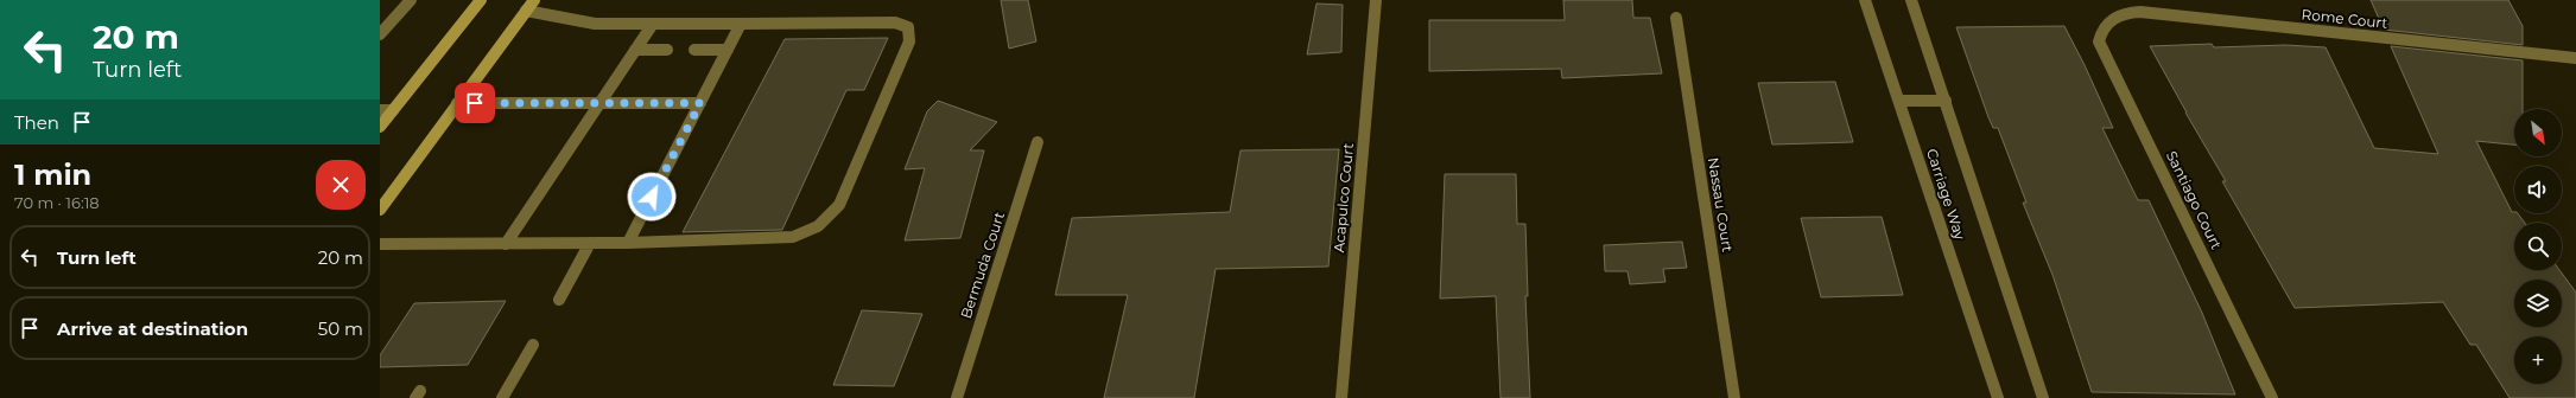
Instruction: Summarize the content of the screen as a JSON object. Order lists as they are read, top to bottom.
{
  "streets": {
    "street": [
      "Rome Court",
      "Carriage Way",
      "Acapulco Court",
      "Santiago Court",
      "Nassau Court",
      "Bermuda Court"
    ]
  },
  "crossings": [
    ["Rome Court", "Santiago Court"]
  ],
  "north": "bottom right",
  "page": {
    "turn": ["20 m", "Turn left"],
    "then": "Then",
    "map_buttons": "+",
    "heading": ["1 min", "70 m · 16:18"],
    "list": [
      {
        "name": "Turn left",
        "value": "20 m"
      },
      {
        "name": "Arrive at destination",
        "value": "50 m"
      }
    ]
  }
}
